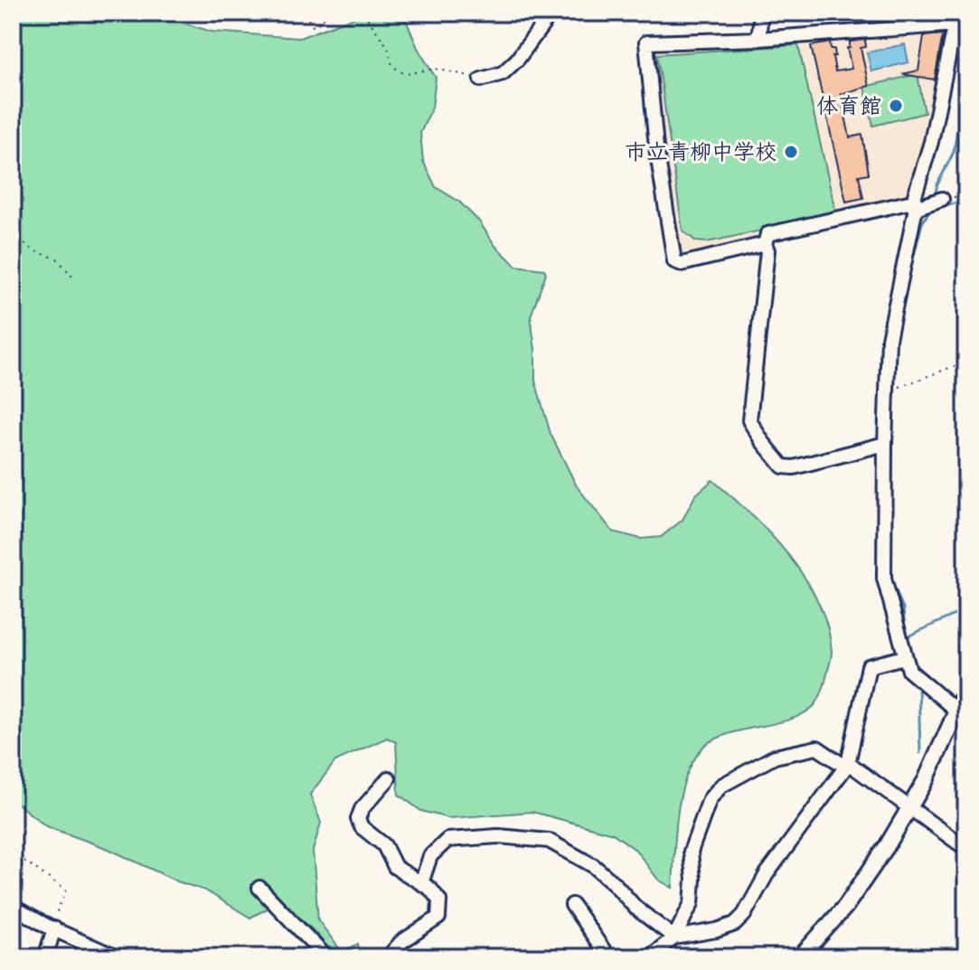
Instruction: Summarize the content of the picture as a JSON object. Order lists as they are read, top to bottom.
{
  "places": ["体育館", "市立青柳中学校"]
}
